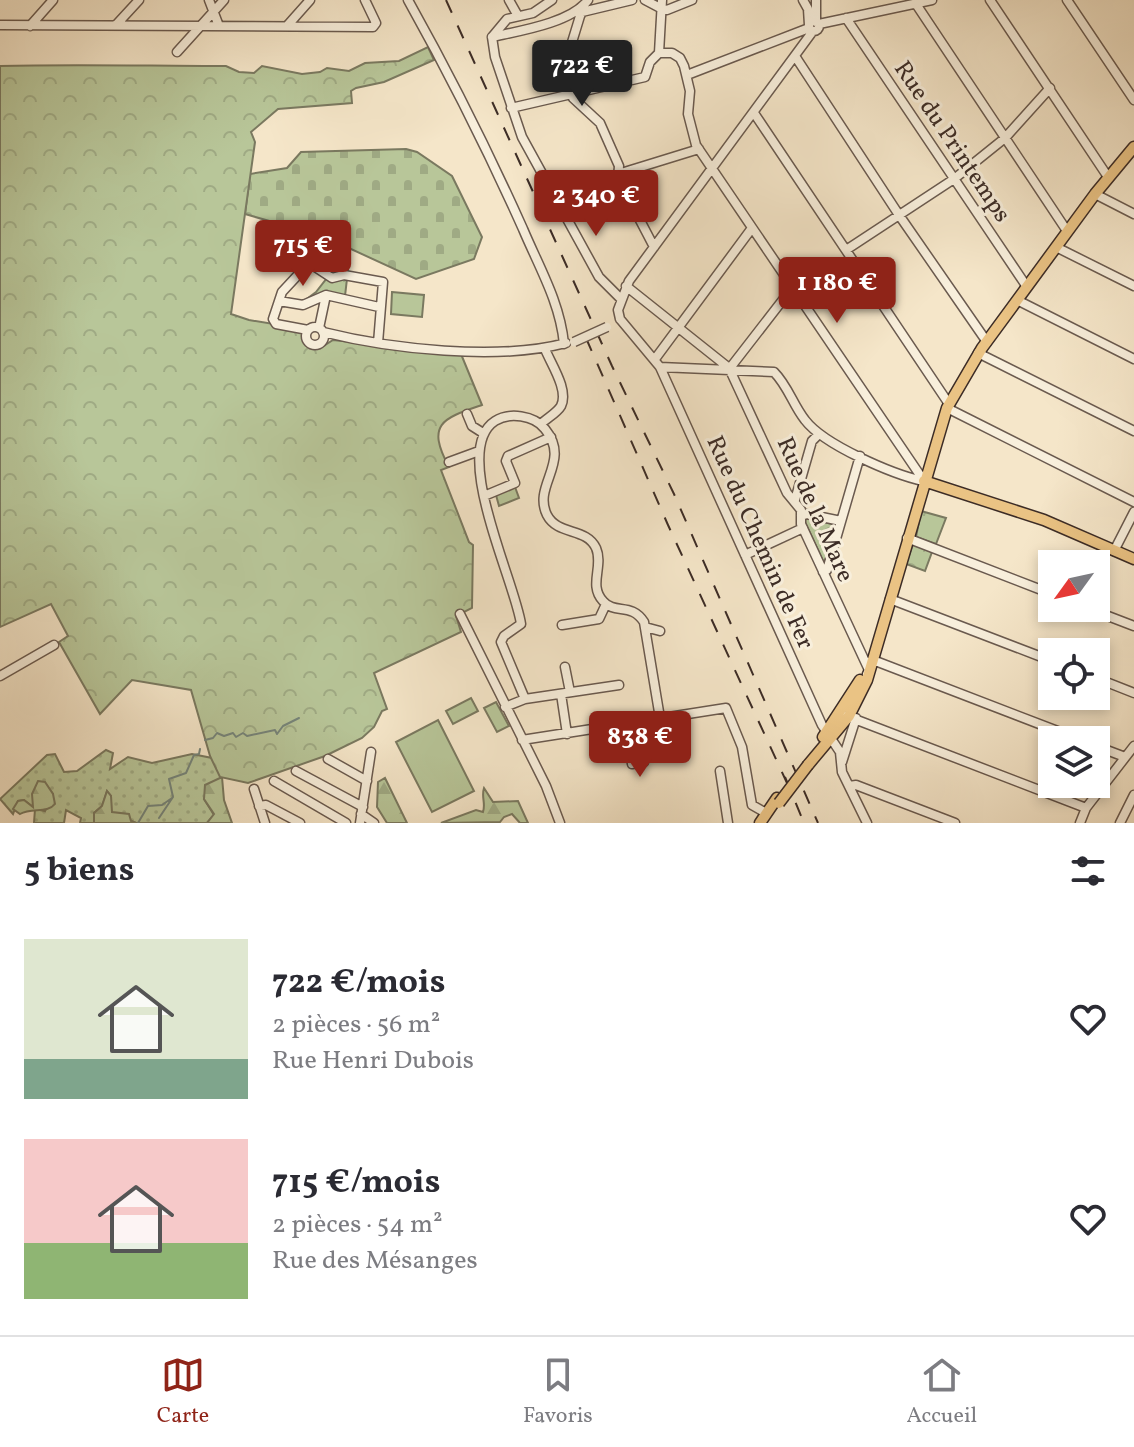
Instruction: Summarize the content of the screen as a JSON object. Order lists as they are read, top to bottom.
{
  "streets": {
    "street": ["Rue du Printemps", "Rue de la Mare", "Rue du Chemin de Fer"]
  },
  "north": "bottom left",
  "page": {
    "price": [
      "722 €",
      "2 340 €",
      "715 €",
      "1 180 €",
      "838 €"
    ],
    "heading": "5 biens",
    "list": [
      {
        "name": "722 €/mois",
        "note": "2 pièces · 56 m² · Rue Henri Dubois"
      },
      {
        "name": "715 €/mois",
        "note": "2 pièces · 54 m² · Rue des Mésanges"
      }
    ],
    "tabs": ["Carte", "Favoris", "Accueil"]
  }
}
